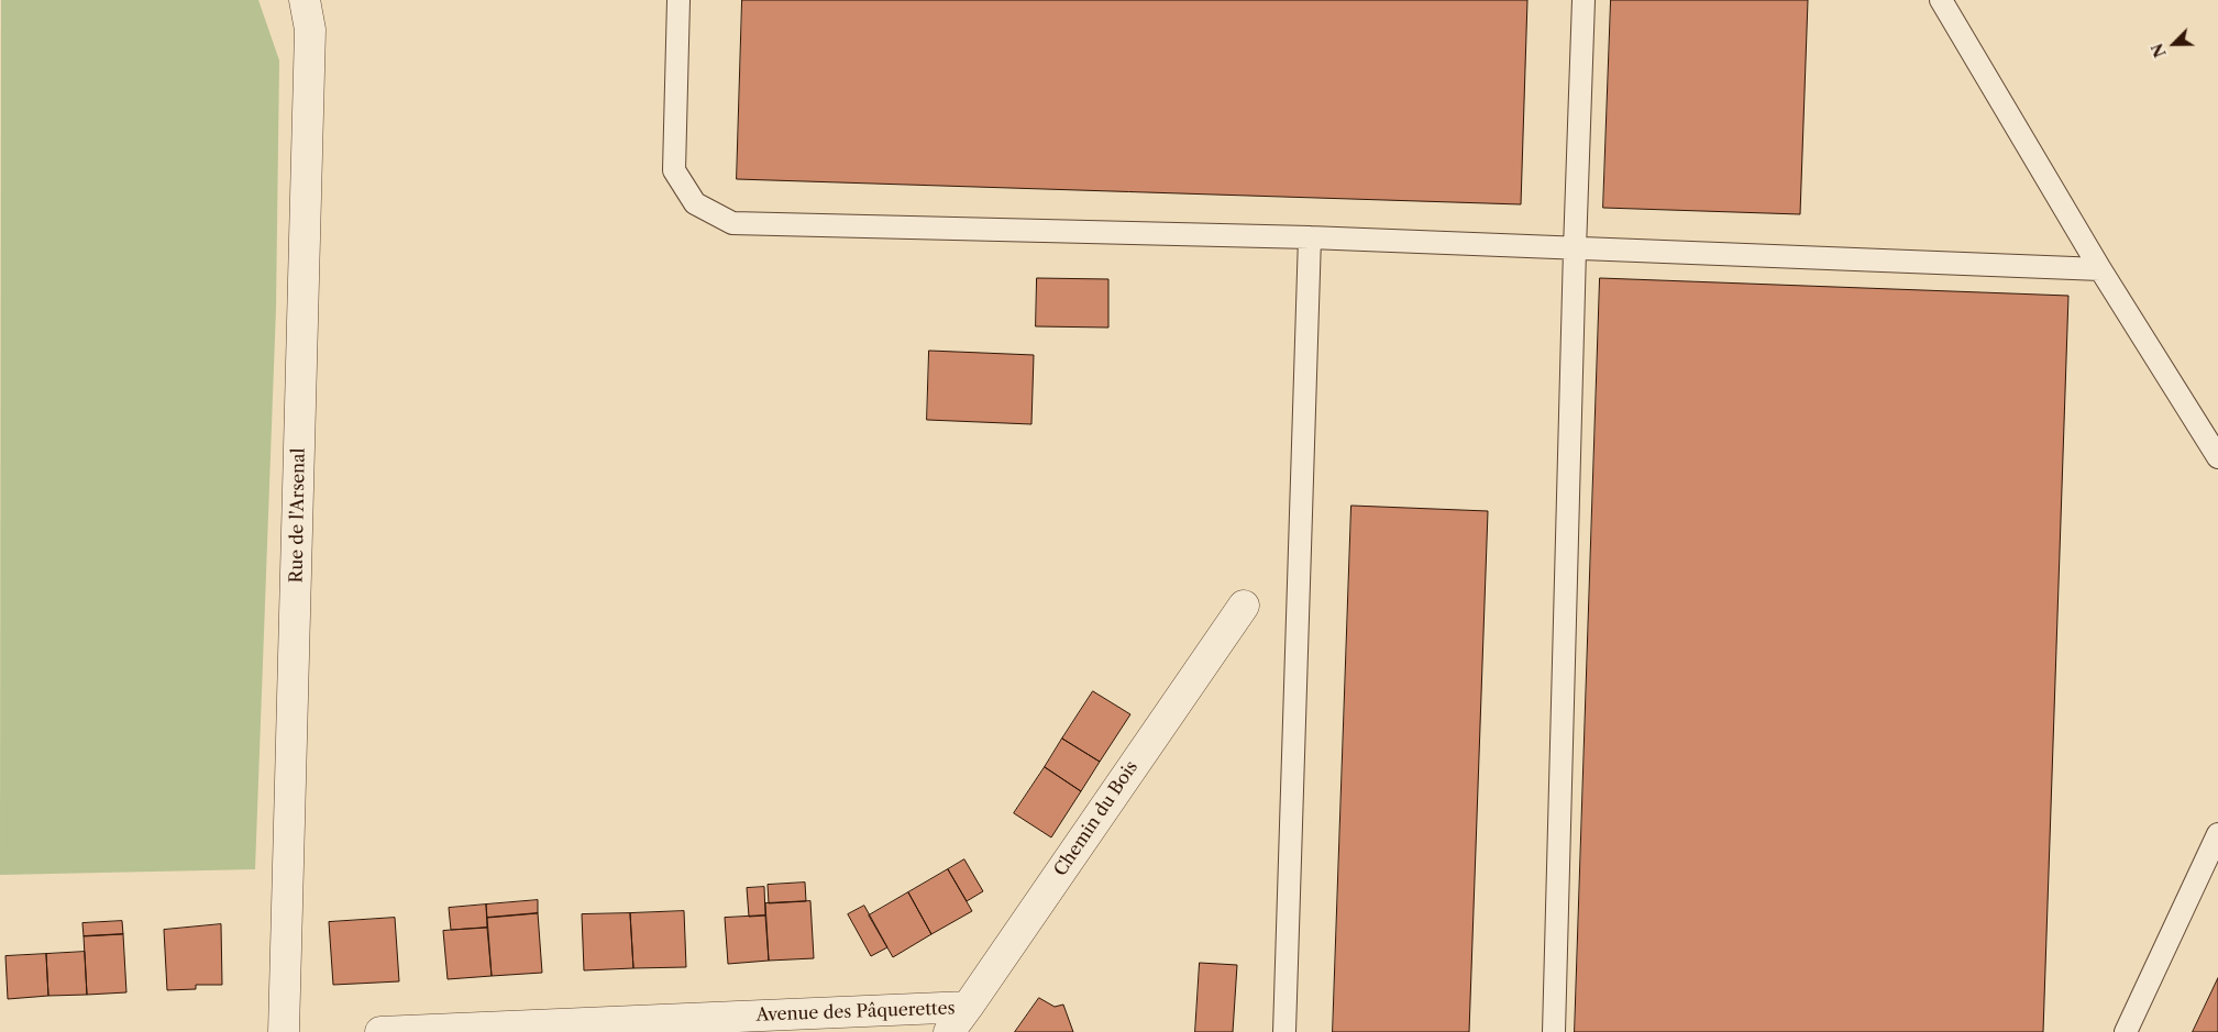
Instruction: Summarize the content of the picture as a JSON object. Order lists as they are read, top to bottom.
{
  "streets": {
    "street": ["Rue de l'Arsenal", "Chemin du Bois", "Avenue des Pâquerettes"]
  },
  "crossings": [
    ["Chemin du Bois", "Avenue des Pâquerettes"]
  ],
  "north": "bottom left"
}
